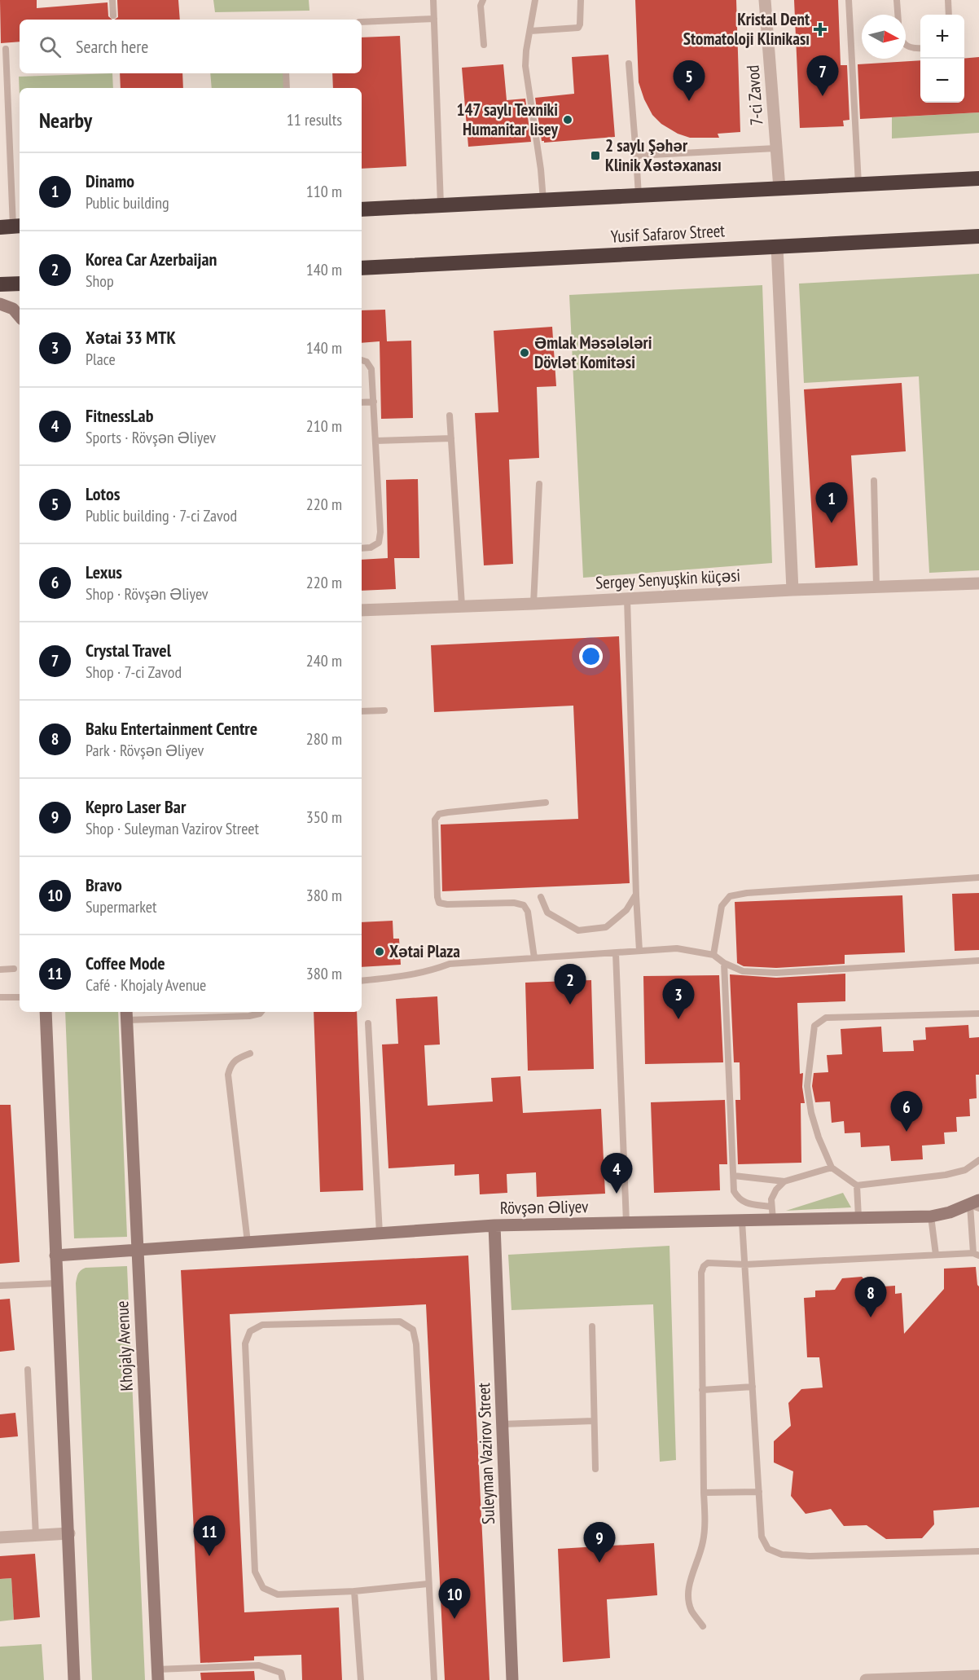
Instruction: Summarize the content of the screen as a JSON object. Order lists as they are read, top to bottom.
{
  "streets": {
    "highway": ["Yusif Safarov Street"],
    "street": [
      "7-ci Zavod",
      "Sergey Senyuşkin küçəsi",
      "Rövşən Əliyev",
      "Khojaly Avenue",
      "Suleyman Vazirov Street"
    ]
  },
  "crossings": [
    ["Rövşən Əliyev", "Khojaly Avenue"],
    ["Rövşən Əliyev", "Suleyman Vazirov Street"]
  ],
  "places": {
    "health": ["Kristal Dent Stomatoloji Klinikası"],
    "other": ["147 saylı Texniki Humanitar lisey", "Əmlak Məsələləri Dövlət Komitəsi", "Xətai Plaza"],
    "transit": ["2 saylı Şəhər Klinik Xəstəxanası"]
  },
  "north": "right",
  "page": {
    "map_buttons": ["+", "−"],
    "search": "Search here",
    "pins": [
      "7",
      "5",
      "1",
      "2",
      "3",
      "6",
      "4",
      "8",
      "11",
      "9",
      "10"
    ],
    "heading": ["Nearby", "11 results"],
    "list": [
      {
        "mark": "1",
        "name": "Dinamo",
        "note": "Public building",
        "value": "110 m"
      },
      {
        "mark": "2",
        "name": "Korea Car Azerbaijan",
        "note": "Shop",
        "value": "140 m"
      },
      {
        "mark": "3",
        "name": "Xətai 33 MTK",
        "note": "Place",
        "value": "140 m"
      },
      {
        "mark": "4",
        "name": "FitnessLab",
        "note": "Sports · Rövşən Əliyev",
        "value": "210 m"
      },
      {
        "mark": "5",
        "name": "Lotos",
        "note": "Public building · 7-ci Zavod",
        "value": "220 m"
      },
      {
        "mark": "6",
        "name": "Lexus",
        "note": "Shop · Rövşən Əliyev",
        "value": "220 m"
      },
      {
        "mark": "7",
        "name": "Crystal Travel",
        "note": "Shop · 7-ci Zavod",
        "value": "240 m"
      },
      {
        "mark": "8",
        "name": "Baku Entertainment Centre",
        "note": "Park · Rövşən Əliyev",
        "value": "280 m"
      },
      {
        "mark": "9",
        "name": "Kepro Laser Bar",
        "note": "Shop · Suleyman Vazirov Street",
        "value": "350 m"
      },
      {
        "mark": "10",
        "name": "Bravo",
        "note": "Supermarket",
        "value": "380 m"
      },
      {
        "mark": "11",
        "name": "Coffee Mode",
        "note": "Café · Khojaly Avenue",
        "value": "380 m"
      }
    ]
  }
}
